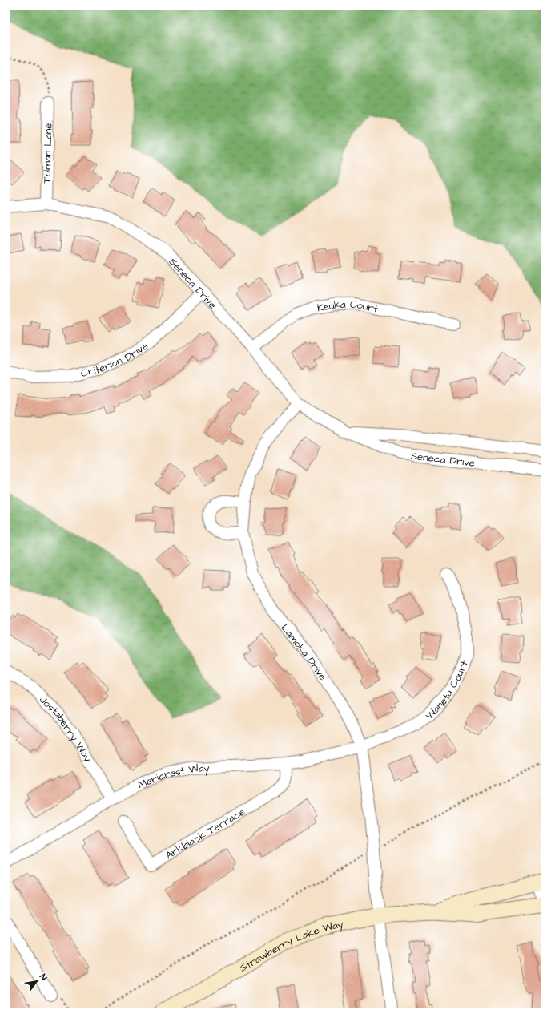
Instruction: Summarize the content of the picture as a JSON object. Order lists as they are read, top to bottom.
{
  "streets": {
    "street": [
      "Tolman Lane",
      "Seneca Drive",
      "Keuka Court",
      "Criterion Drive",
      "Lamoka Drive",
      "Waneta Court",
      "Jostaberry Way",
      "Mericrest Way",
      "Arkblack Terrace",
      "Strawberry Lake Way"
    ]
  },
  "crossings": [
    ["Tolman Lane", "Seneca Drive"],
    ["Seneca Drive", "Keuka Court"],
    ["Seneca Drive", "Criterion Drive"],
    ["Seneca Drive", "Lamoka Drive"],
    ["Lamoka Drive", "Waneta Court"],
    ["Lamoka Drive", "Mericrest Way"],
    ["Lamoka Drive", "Strawberry Lake Way"],
    ["Waneta Court", "Mericrest Way"],
    ["Jostaberry Way", "Mericrest Way"],
    ["Mericrest Way", "Arkblack Terrace"]
  ],
  "north": "top right"
}
